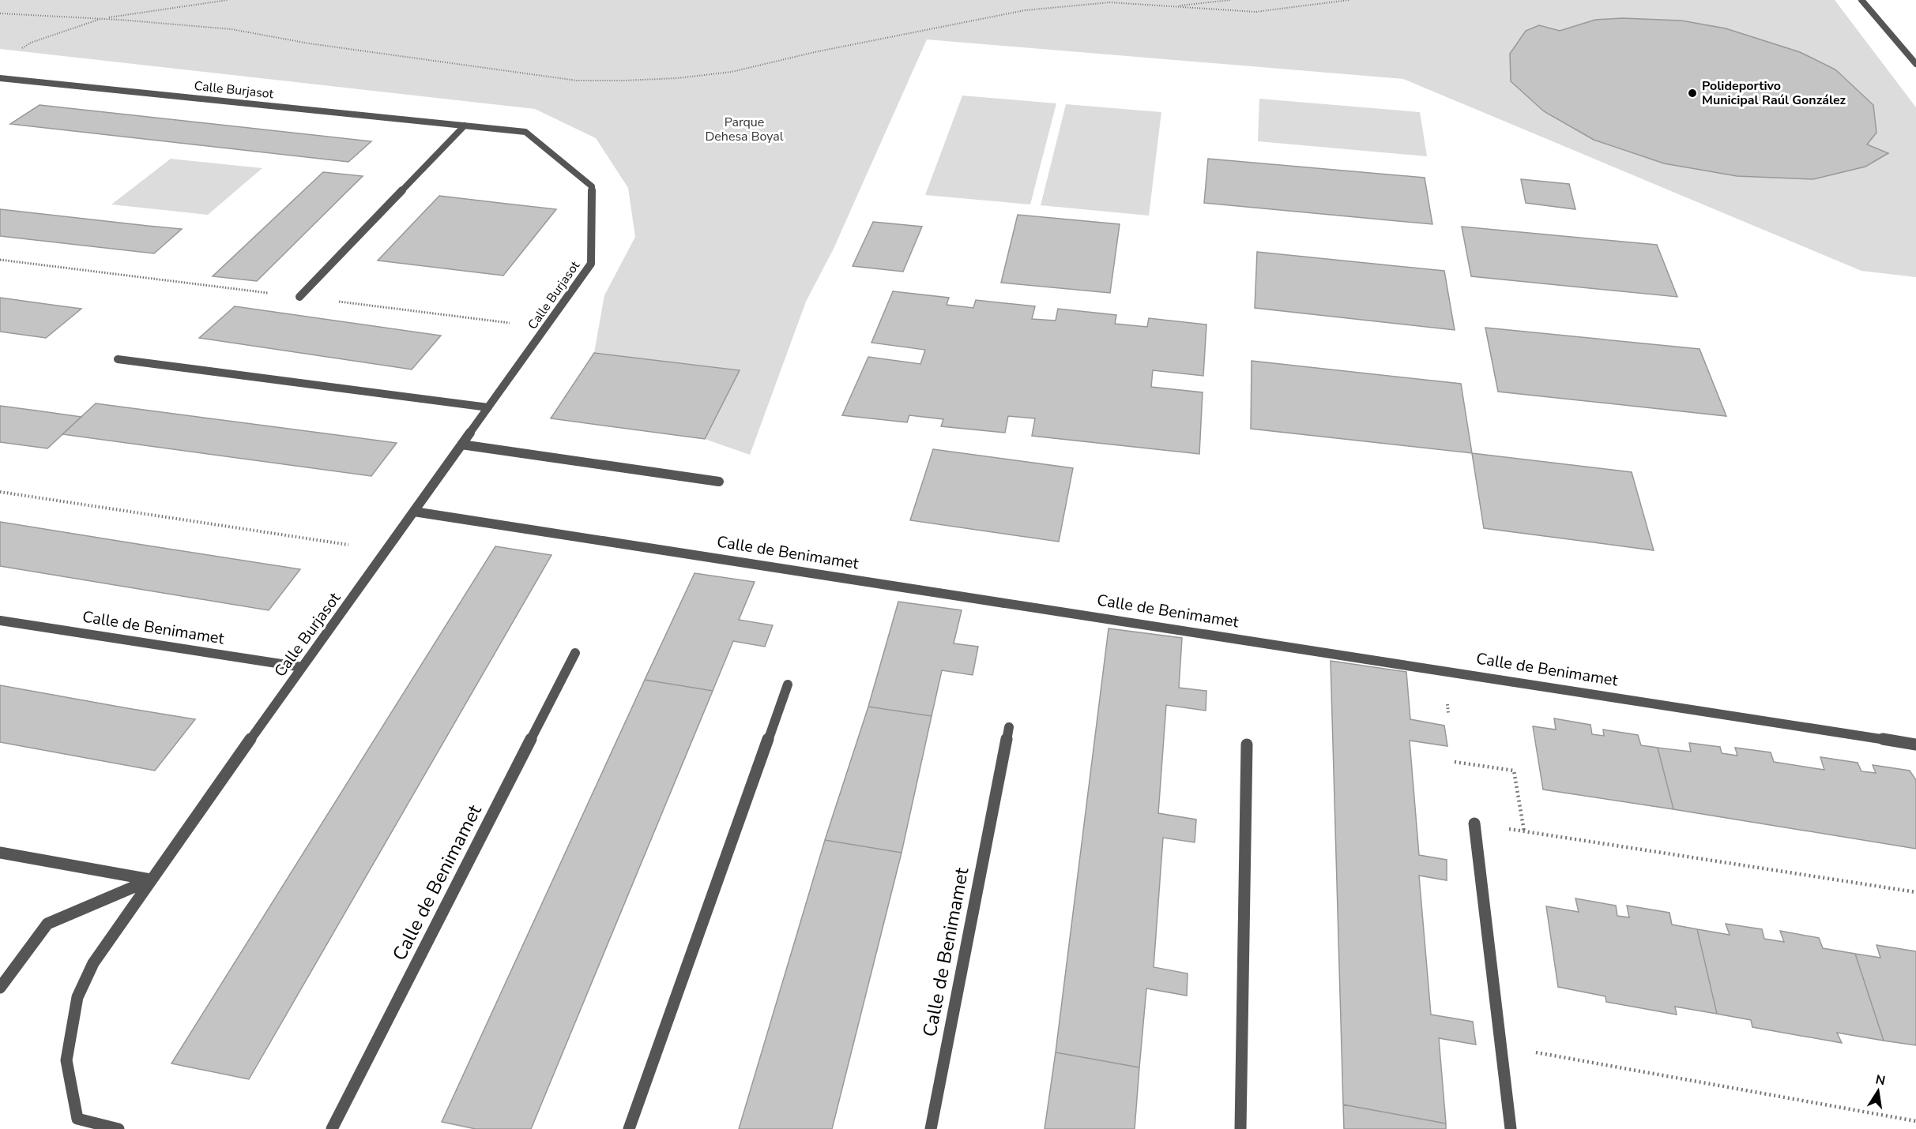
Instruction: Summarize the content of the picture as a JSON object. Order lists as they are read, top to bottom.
{
  "streets": {
    "street": ["Calle Burjasot", "Calle de Benimamet"]
  },
  "crossings": [
    ["Calle Burjasot", "Calle de Benimamet"]
  ],
  "parks": ["Parque Dehesa Boyal"],
  "places": ["Polideportivo Municipal Raúl González"],
  "north": "top"
}
